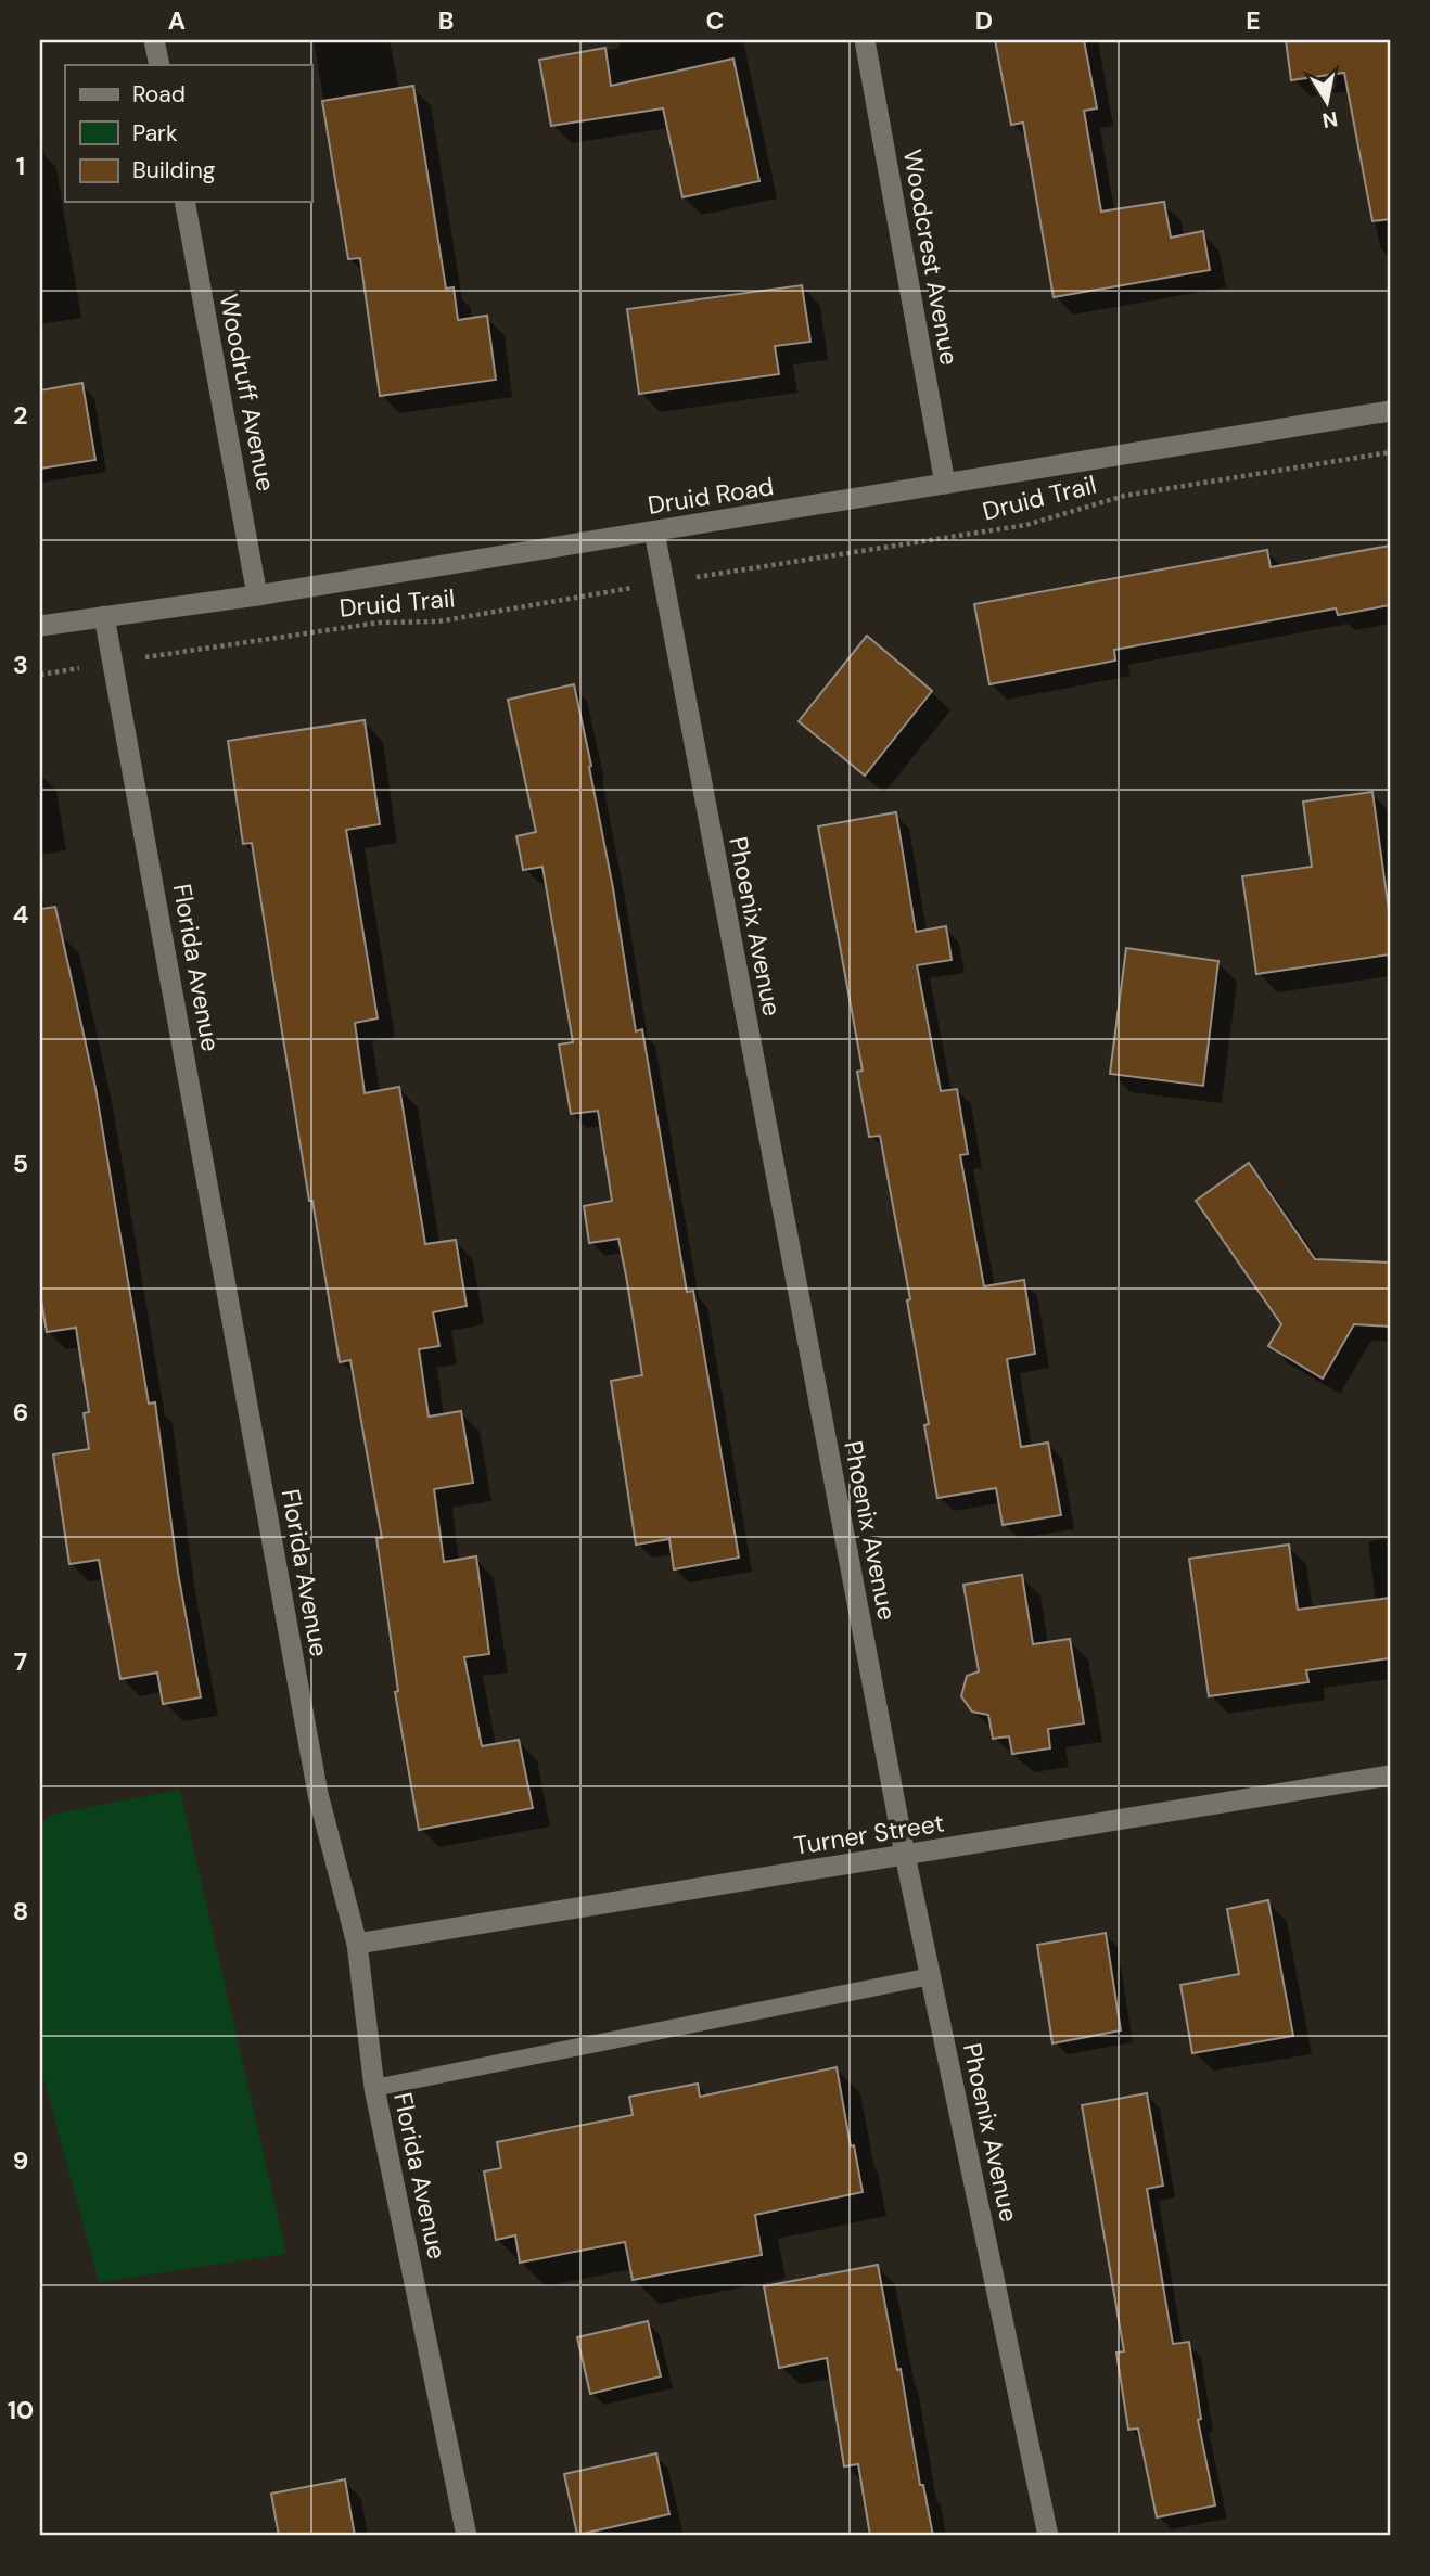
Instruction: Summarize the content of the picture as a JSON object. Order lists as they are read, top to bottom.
{
  "streets": {
    "street": [
      "Woodcrest Avenue",
      "Woodruff Avenue",
      "Druid Road",
      "Phoenix Avenue",
      "Florida Avenue",
      "Turner Street"
    ],
    "path": ["Druid Trail"]
  },
  "crossings": [
    ["Woodcrest Avenue", "Druid Road"],
    ["Woodruff Avenue", "Druid Road"],
    ["Druid Road", "Phoenix Avenue"],
    ["Druid Road", "Florida Avenue"],
    ["Phoenix Avenue", "Turner Street"],
    ["Florida Avenue", "Turner Street"]
  ],
  "legend": ["Road", "Park", "Building"],
  "north": "bottom",
  "grid": {
    "columns": [
      "A",
      "B",
      "C",
      "D",
      "E"
    ],
    "rows": [
      "1",
      "2",
      "3",
      "4",
      "5",
      "6",
      "7",
      "8",
      "9",
      "10"
    ]
  }
}
